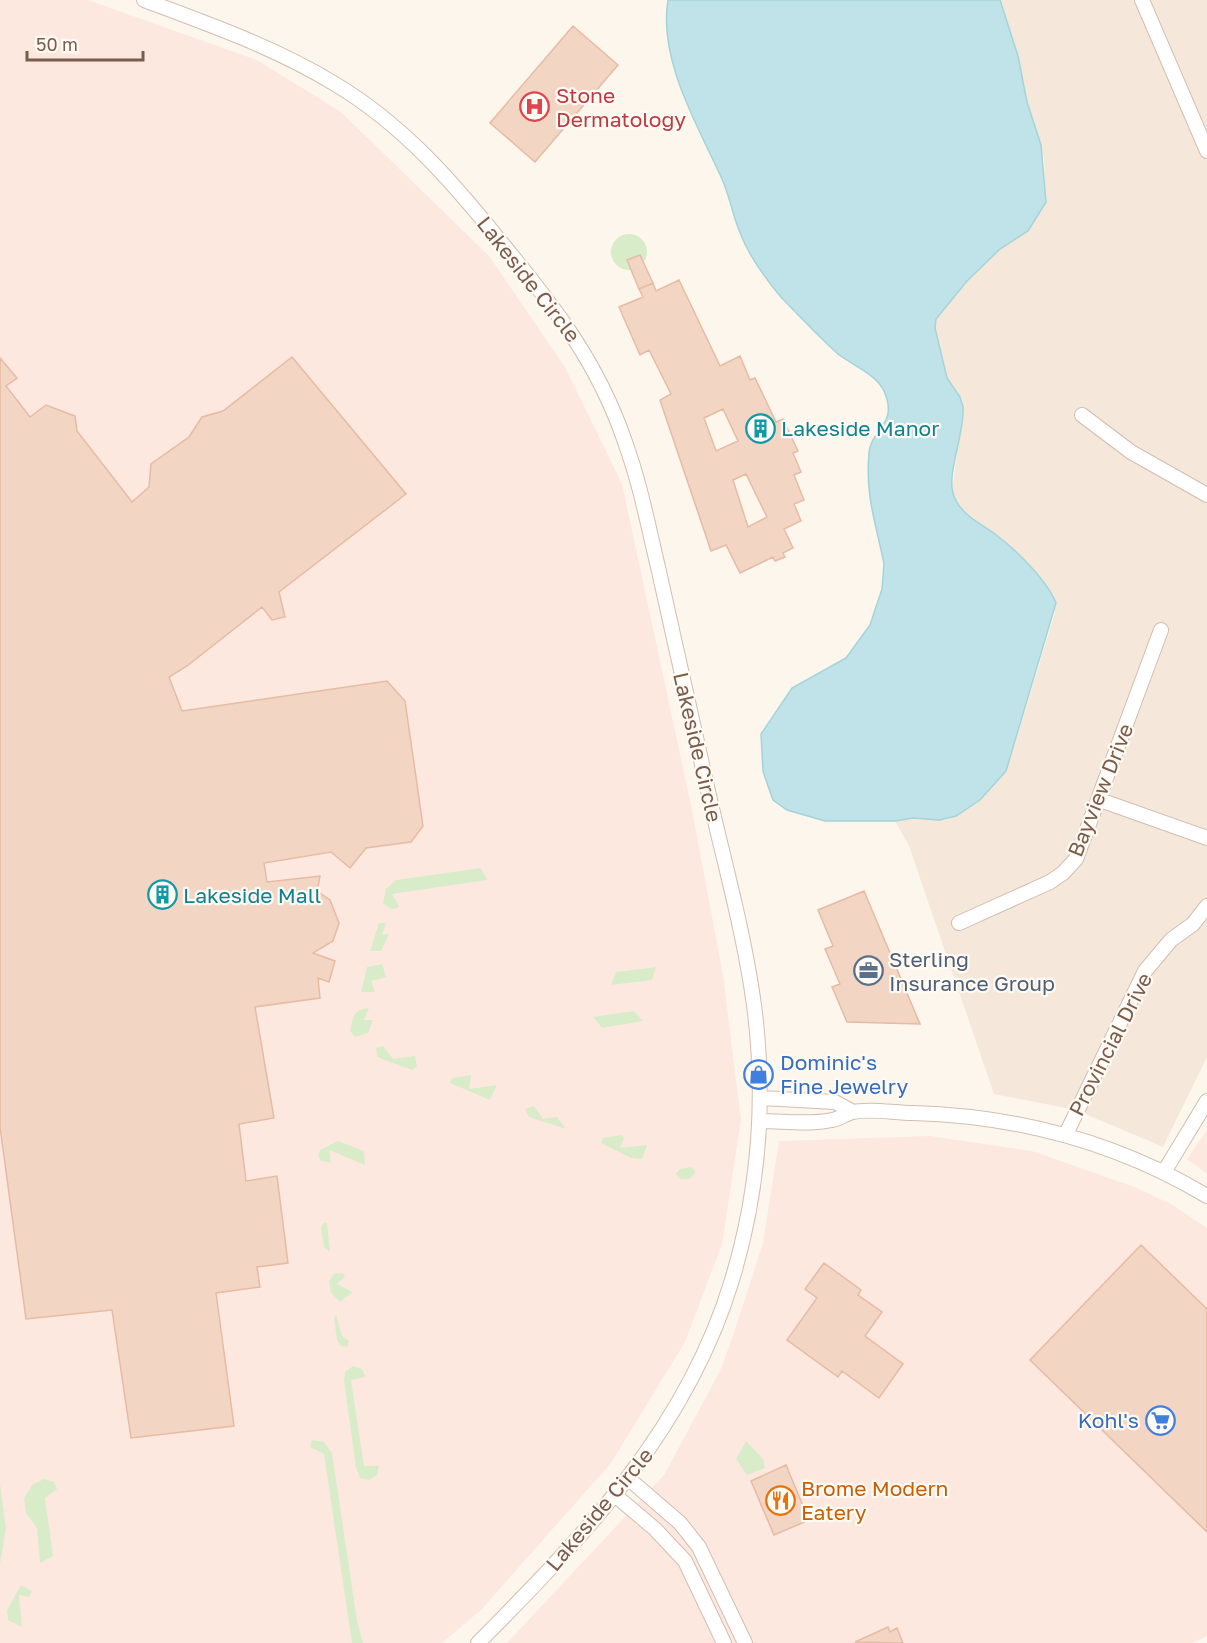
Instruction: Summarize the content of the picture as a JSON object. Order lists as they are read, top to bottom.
{
  "streets": {
    "street": ["Lakeside Circle", "Bayview Drive", "Provincial Drive"]
  },
  "places": {
    "hospital": ["Stone Dermatology"],
    "building": ["Lakeside Manor", "Lakeside Mall"],
    "office": ["Sterling Insurance Group"],
    "shop": ["Dominic's Fine Jewelry"],
    "supermarket": ["Kohl's"],
    "restaurant": ["Brome Modern Eatery"]
  },
  "scale_bar": "50 m"
}
